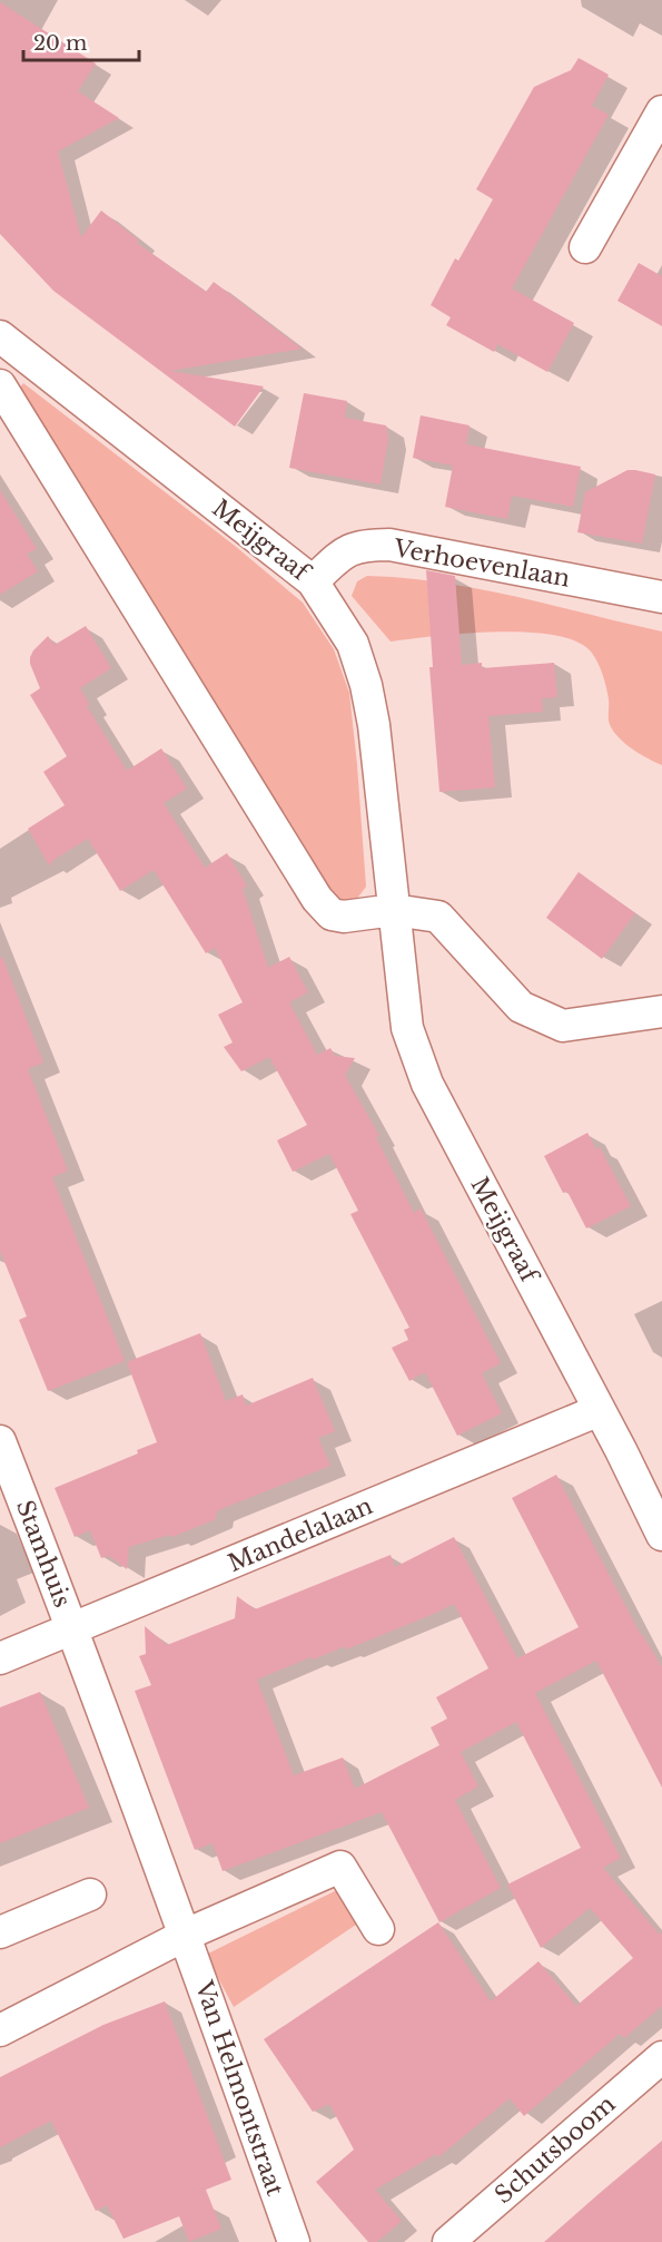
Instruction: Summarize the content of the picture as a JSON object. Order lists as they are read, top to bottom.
{
  "streets": {
    "street": [
      "Meijgraaf",
      "Verhoevenlaan",
      "Mandelalaan",
      "Stamhuis",
      "Van Helmontstraat",
      "Schutsboom"
    ]
  },
  "crossings": [
    ["Meijgraaf", "Verhoevenlaan"],
    ["Meijgraaf", "Mandelalaan"],
    ["Mandelalaan", "Stamhuis"],
    ["Mandelalaan", "Van Helmontstraat"],
    ["Stamhuis", "Van Helmontstraat"]
  ],
  "scale_bar": "20 m"
}
